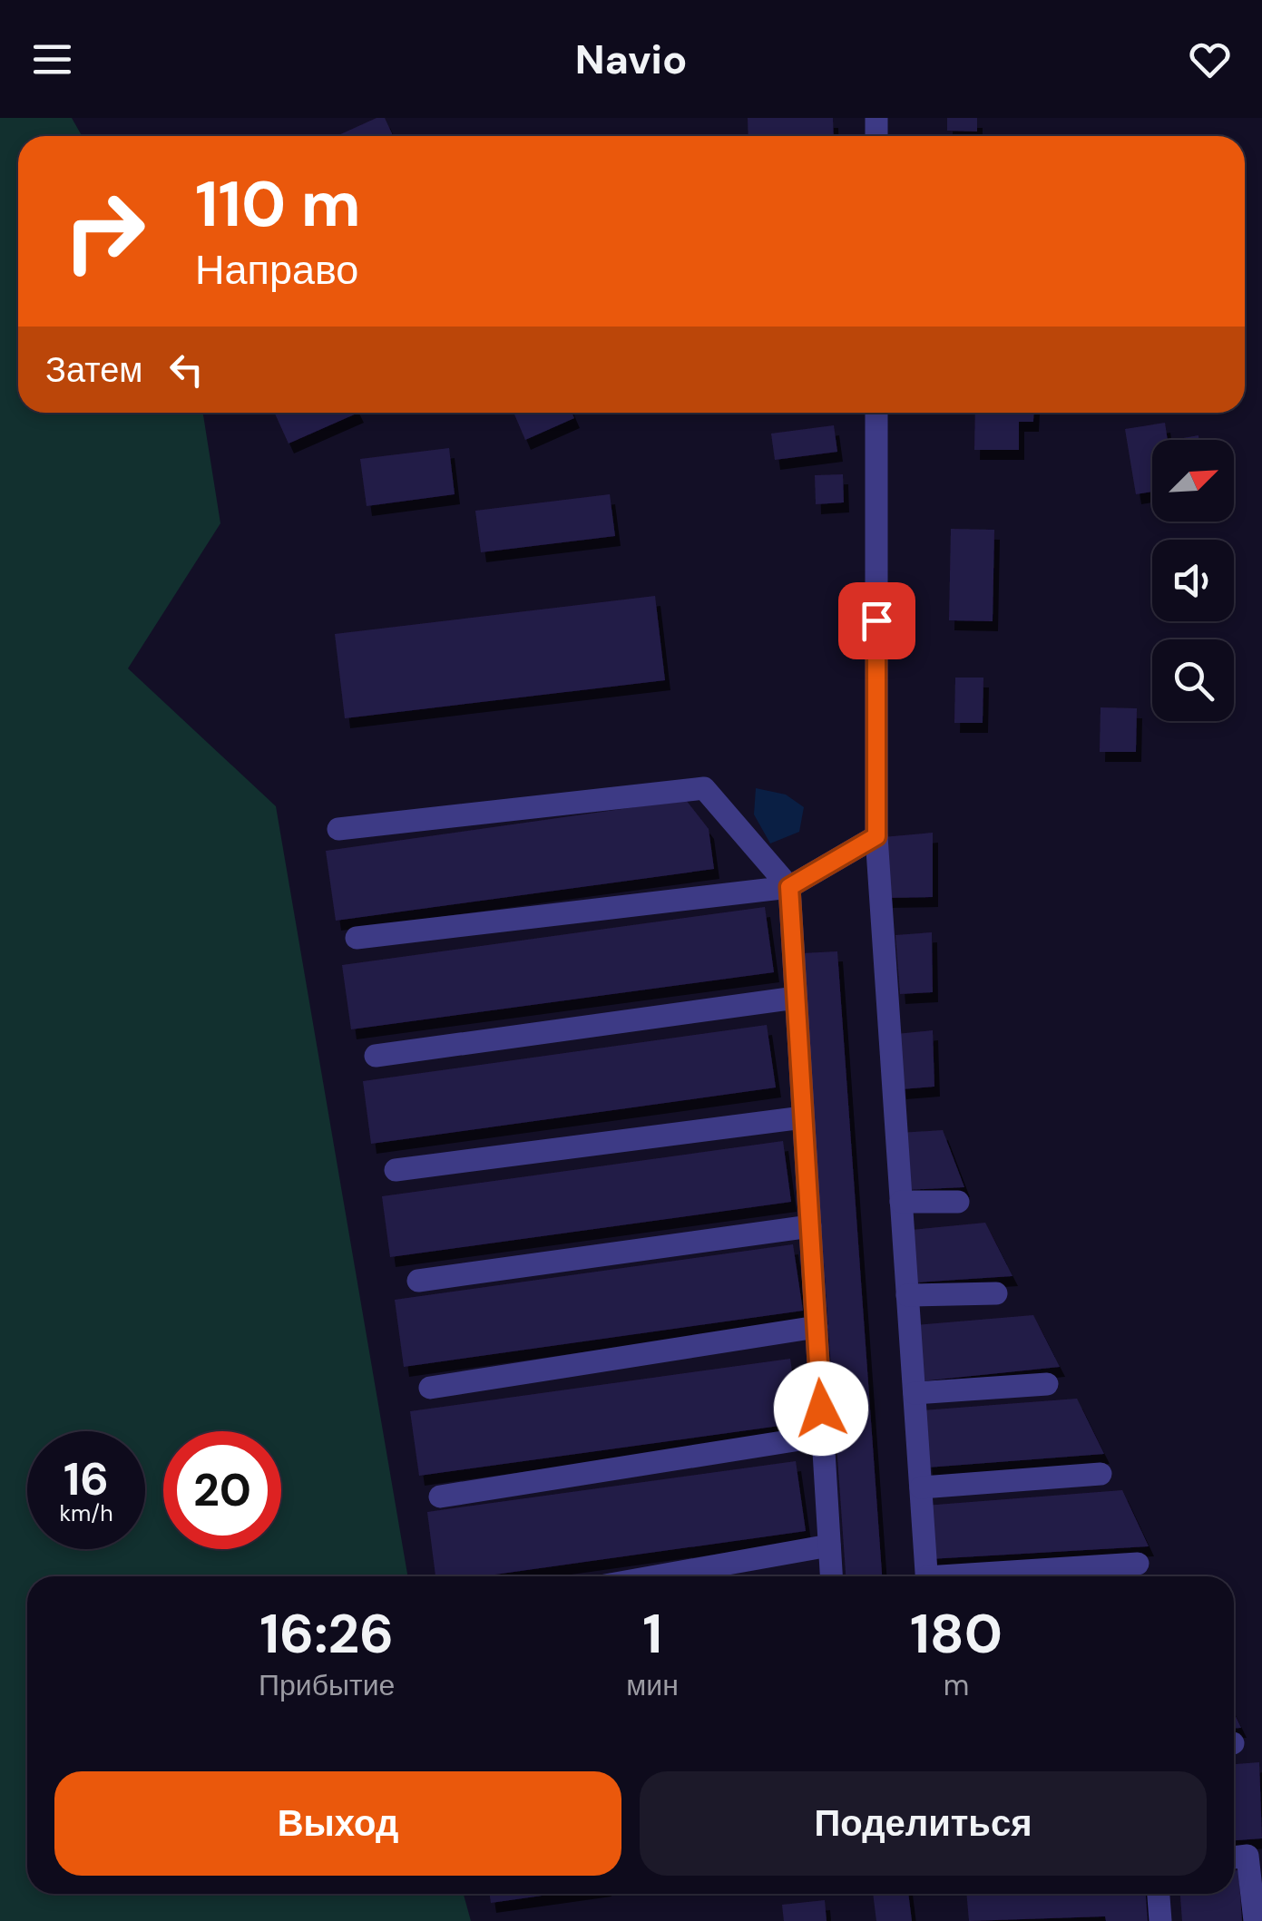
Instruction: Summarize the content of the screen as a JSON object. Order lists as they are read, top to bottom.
{
  "north": "top right",
  "page": {
    "header": "Navio",
    "turn": ["110 m", "Направо"],
    "then": "Затем",
    "speed": "16 km/h",
    "limit": "20",
    "eta": [
      "16:26",
      "Прибытие",
      "1",
      "мин",
      "180",
      "m"
    ],
    "buttons": ["Выход", "Поделиться"]
  }
}
